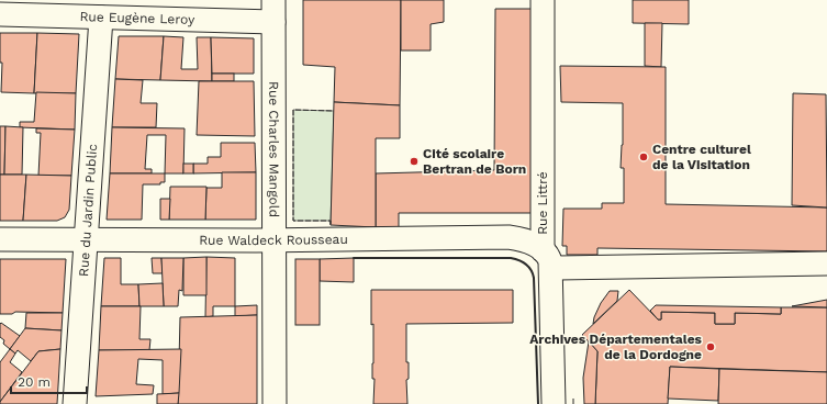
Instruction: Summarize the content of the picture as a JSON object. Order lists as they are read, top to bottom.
{
  "streets": {
    "street": [
      "Rue Eugène Leroy",
      "Rue Charles Mangold",
      "Rue Littré",
      "Rue du Jardin Public",
      "Rue Waldeck Rousseau"
    ]
  },
  "crossings": [
    ["Rue Eugène Leroy", "Rue Charles Mangold"],
    ["Rue Eugène Leroy", "Rue du Jardin Public"],
    ["Rue Charles Mangold", "Rue Waldeck Rousseau"],
    ["Rue Littré", "Rue Waldeck Rousseau"],
    ["Rue du Jardin Public", "Rue Waldeck Rousseau"]
  ],
  "places": ["Centre culturel de la Visitation", "Cité scolaire Bertran de Born", "Archives Départementales de la Dordogne"],
  "scale_bar": "20 m"
}
